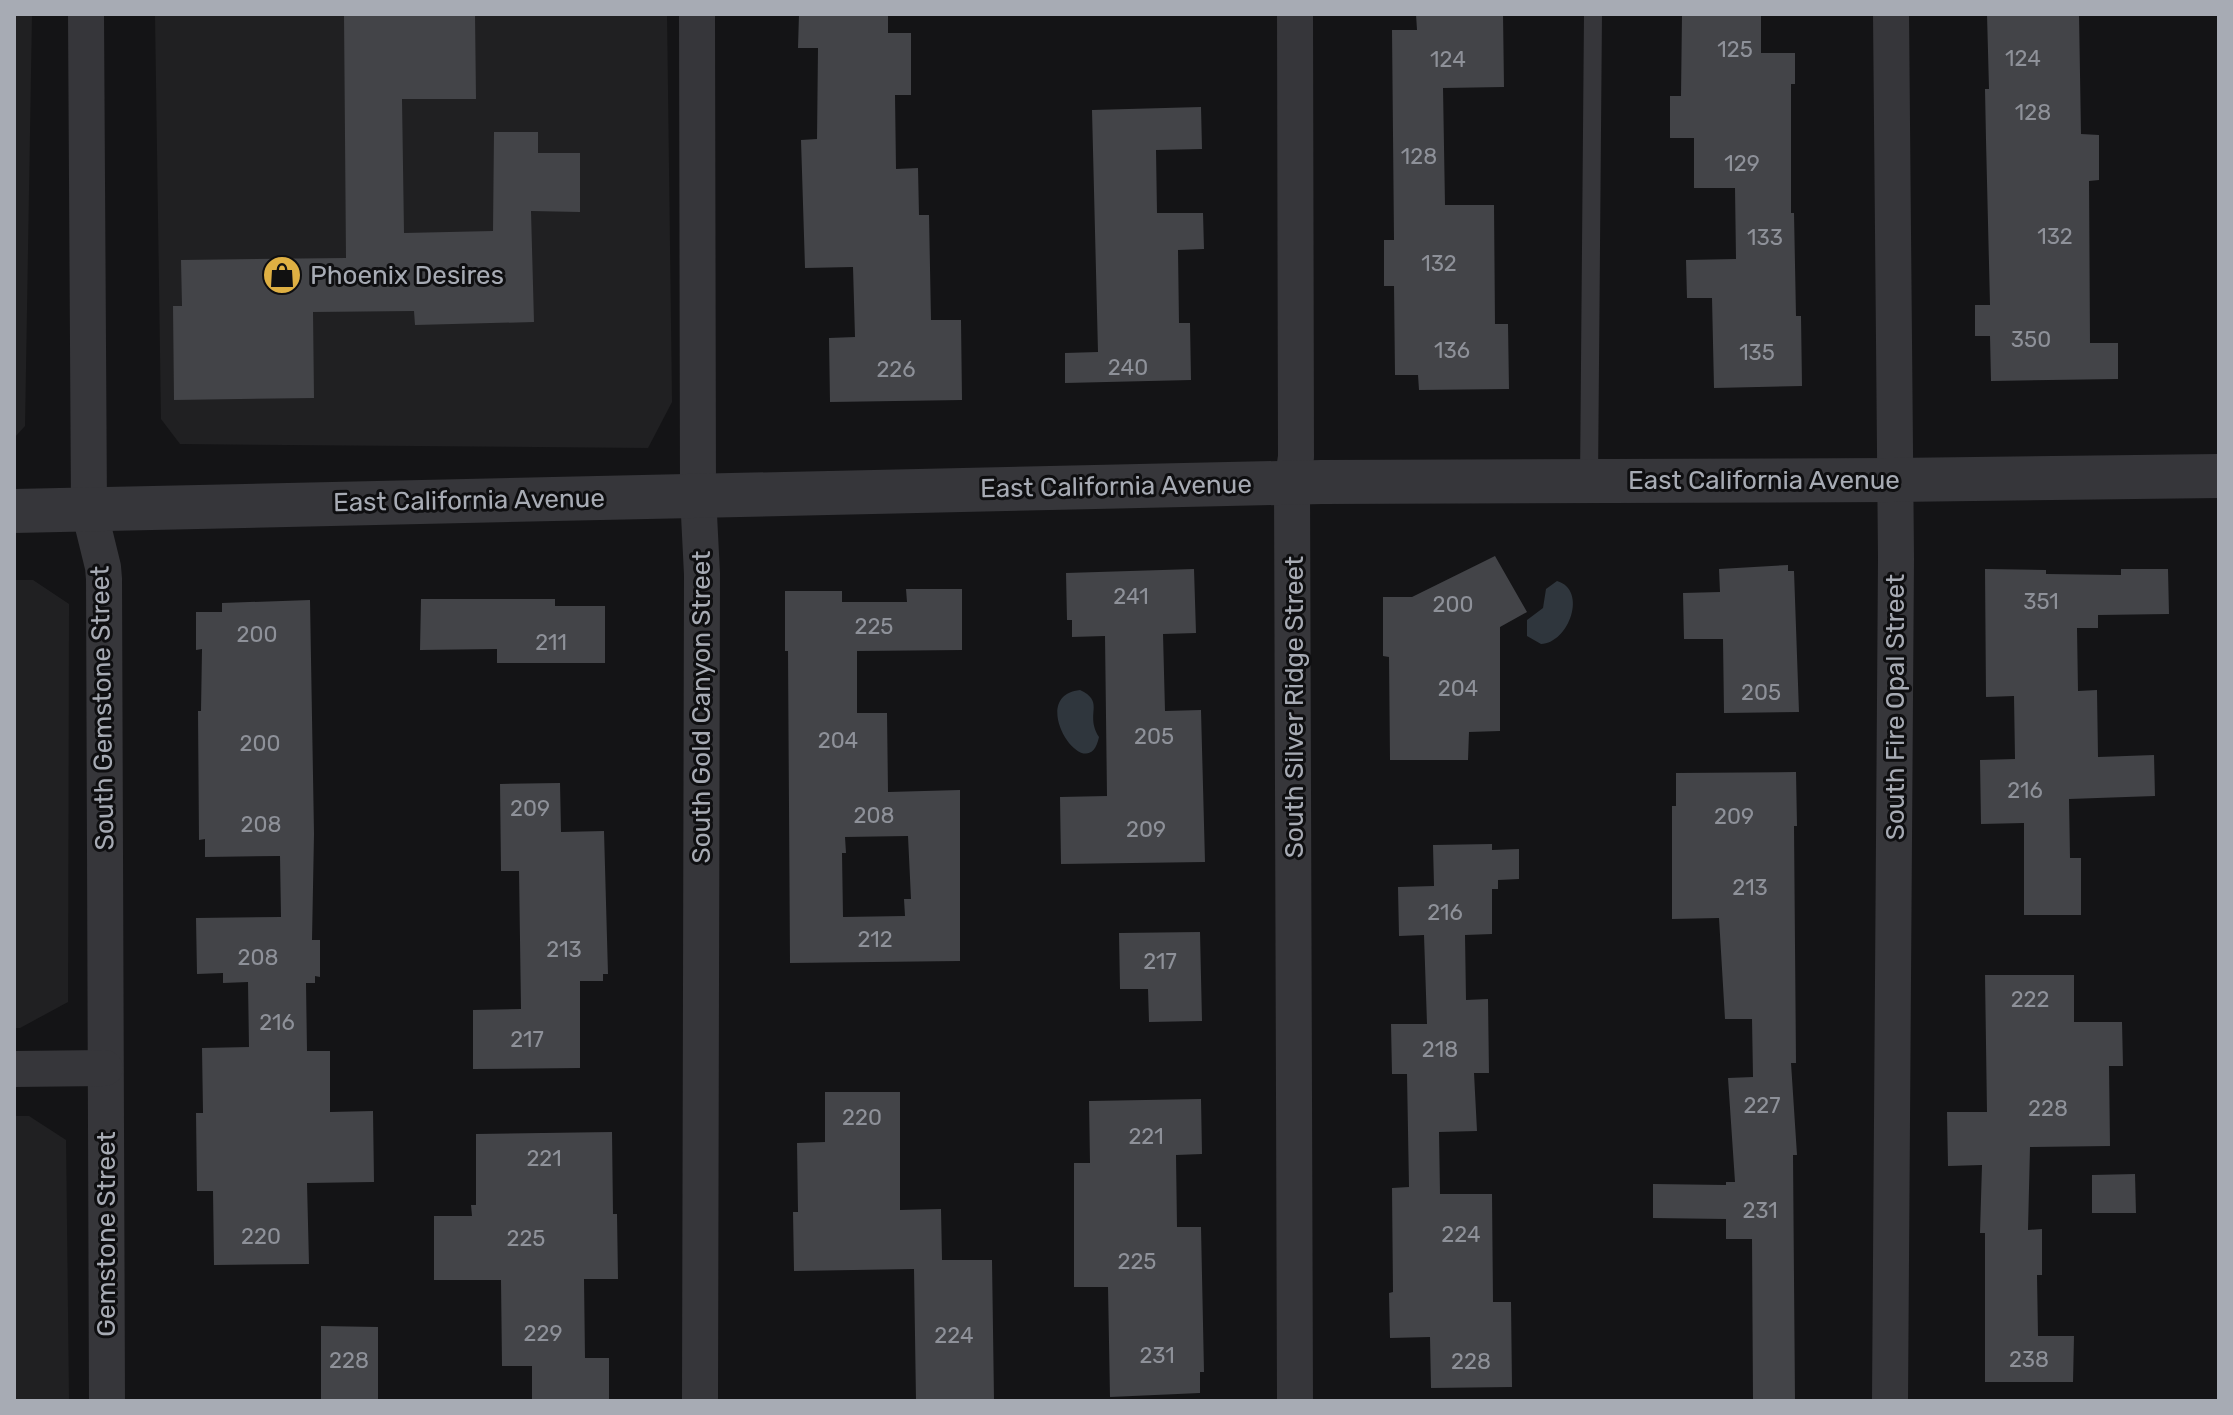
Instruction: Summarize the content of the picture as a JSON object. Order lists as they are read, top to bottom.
{
  "streets": {
    "street": [
      "East California Avenue",
      "South Gold Canyon Street",
      "South Silver Ridge Street",
      "South Fire Opal Street",
      "South Gemstone Street",
      "Gemstone Street"
    ]
  },
  "crossings": [
    ["East California Avenue", "South Gold Canyon Street"],
    ["East California Avenue", "South Silver Ridge Street"],
    ["East California Avenue", "South Fire Opal Street"],
    ["East California Avenue", "South Gemstone Street"],
    ["South Gemstone Street", "Gemstone Street"]
  ],
  "places": {
    "shop": ["Phoenix Desires"]
  },
  "house_numbers": [
    "125",
    "124",
    "124",
    "128",
    "128",
    "129",
    "132",
    "133",
    "132",
    "350",
    "136",
    "135",
    "240",
    "226",
    "241",
    "351",
    "200",
    "225",
    "200",
    "211",
    "204",
    "205",
    "205",
    "204",
    "200",
    "216",
    "209",
    "208",
    "209",
    "208",
    "209",
    "213",
    "216",
    "212",
    "213",
    "208",
    "217",
    "222",
    "216",
    "217",
    "218",
    "227",
    "228",
    "220",
    "221",
    "221",
    "231",
    "224",
    "220",
    "225",
    "225",
    "229",
    "224",
    "231",
    "238",
    "228",
    "228"
  ]
}
